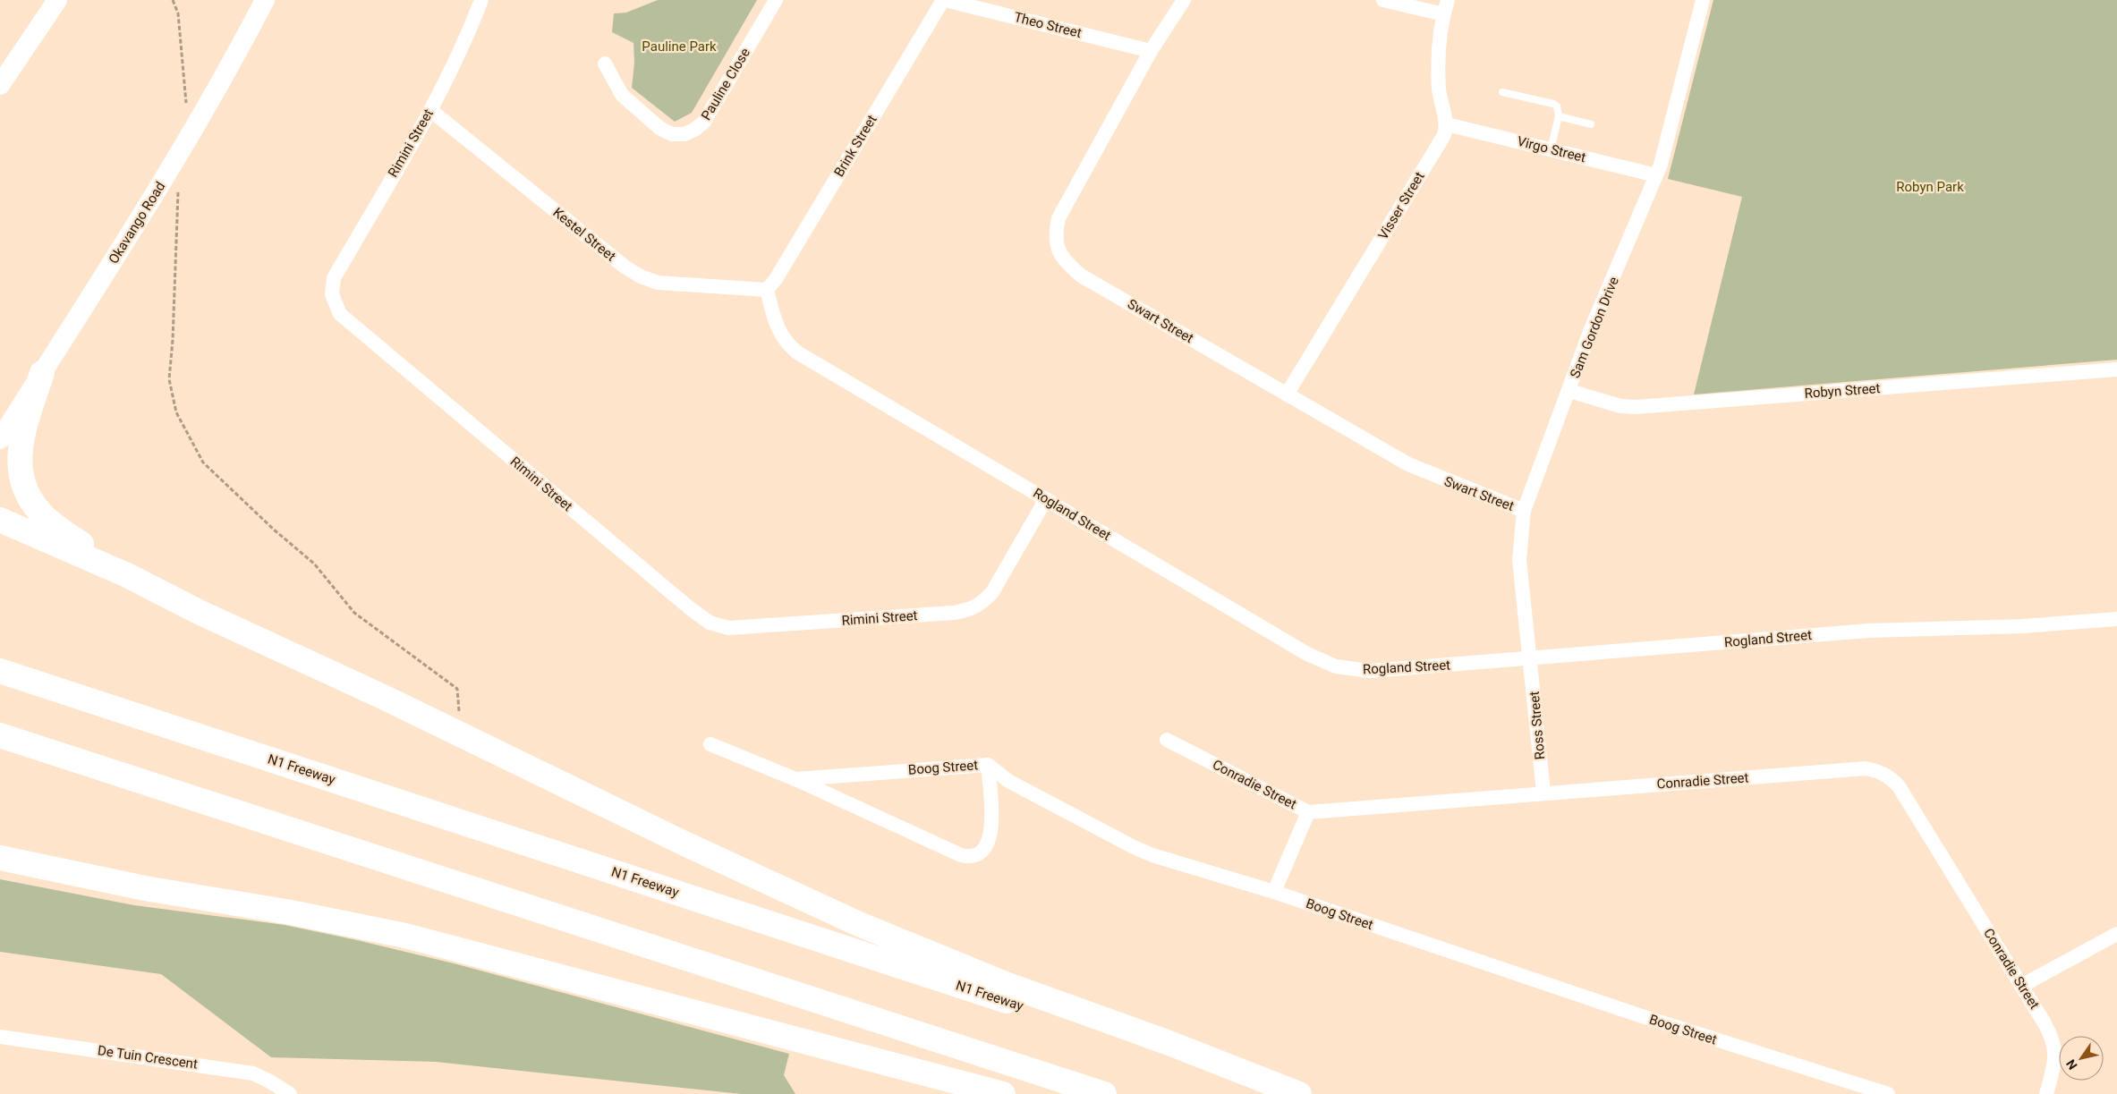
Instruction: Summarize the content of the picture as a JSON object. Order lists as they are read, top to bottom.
{
  "streets": {
    "highway": ["N1 Freeway"],
    "main road": ["Okavango Road"],
    "street": [
      "Theo Street",
      "Pauline Close",
      "Rimini Street",
      "Brink Street",
      "Virgo Street",
      "Visser Street",
      "Kestel Street",
      "Swart Street",
      "Sam Gordon Drive",
      "Robyn Street",
      "Rogland Street",
      "Ross Street",
      "Boog Street",
      "Conradie Street",
      "De Tuin Crescent"
    ]
  },
  "crossings": [
    ["Theo Street", "Brink Street"],
    ["Theo Street", "Swart Street"],
    ["Rimini Street", "Kestel Street"],
    ["Rimini Street", "Rogland Street"],
    ["Brink Street", "Kestel Street"],
    ["Brink Street", "Rogland Street"],
    ["Virgo Street", "Visser Street"],
    ["Virgo Street", "Sam Gordon Drive"],
    ["Visser Street", "Swart Street"],
    ["Kestel Street", "Rogland Street"],
    ["Swart Street", "Sam Gordon Drive"],
    ["Sam Gordon Drive", "Robyn Street"],
    ["Sam Gordon Drive", "Rogland Street"],
    ["Sam Gordon Drive", "Ross Street"],
    ["Rogland Street", "Ross Street"],
    ["Ross Street", "Conradie Street"]
  ],
  "parks": ["Pauline Park", "Robyn Park"],
  "north": "bottom left"
}
